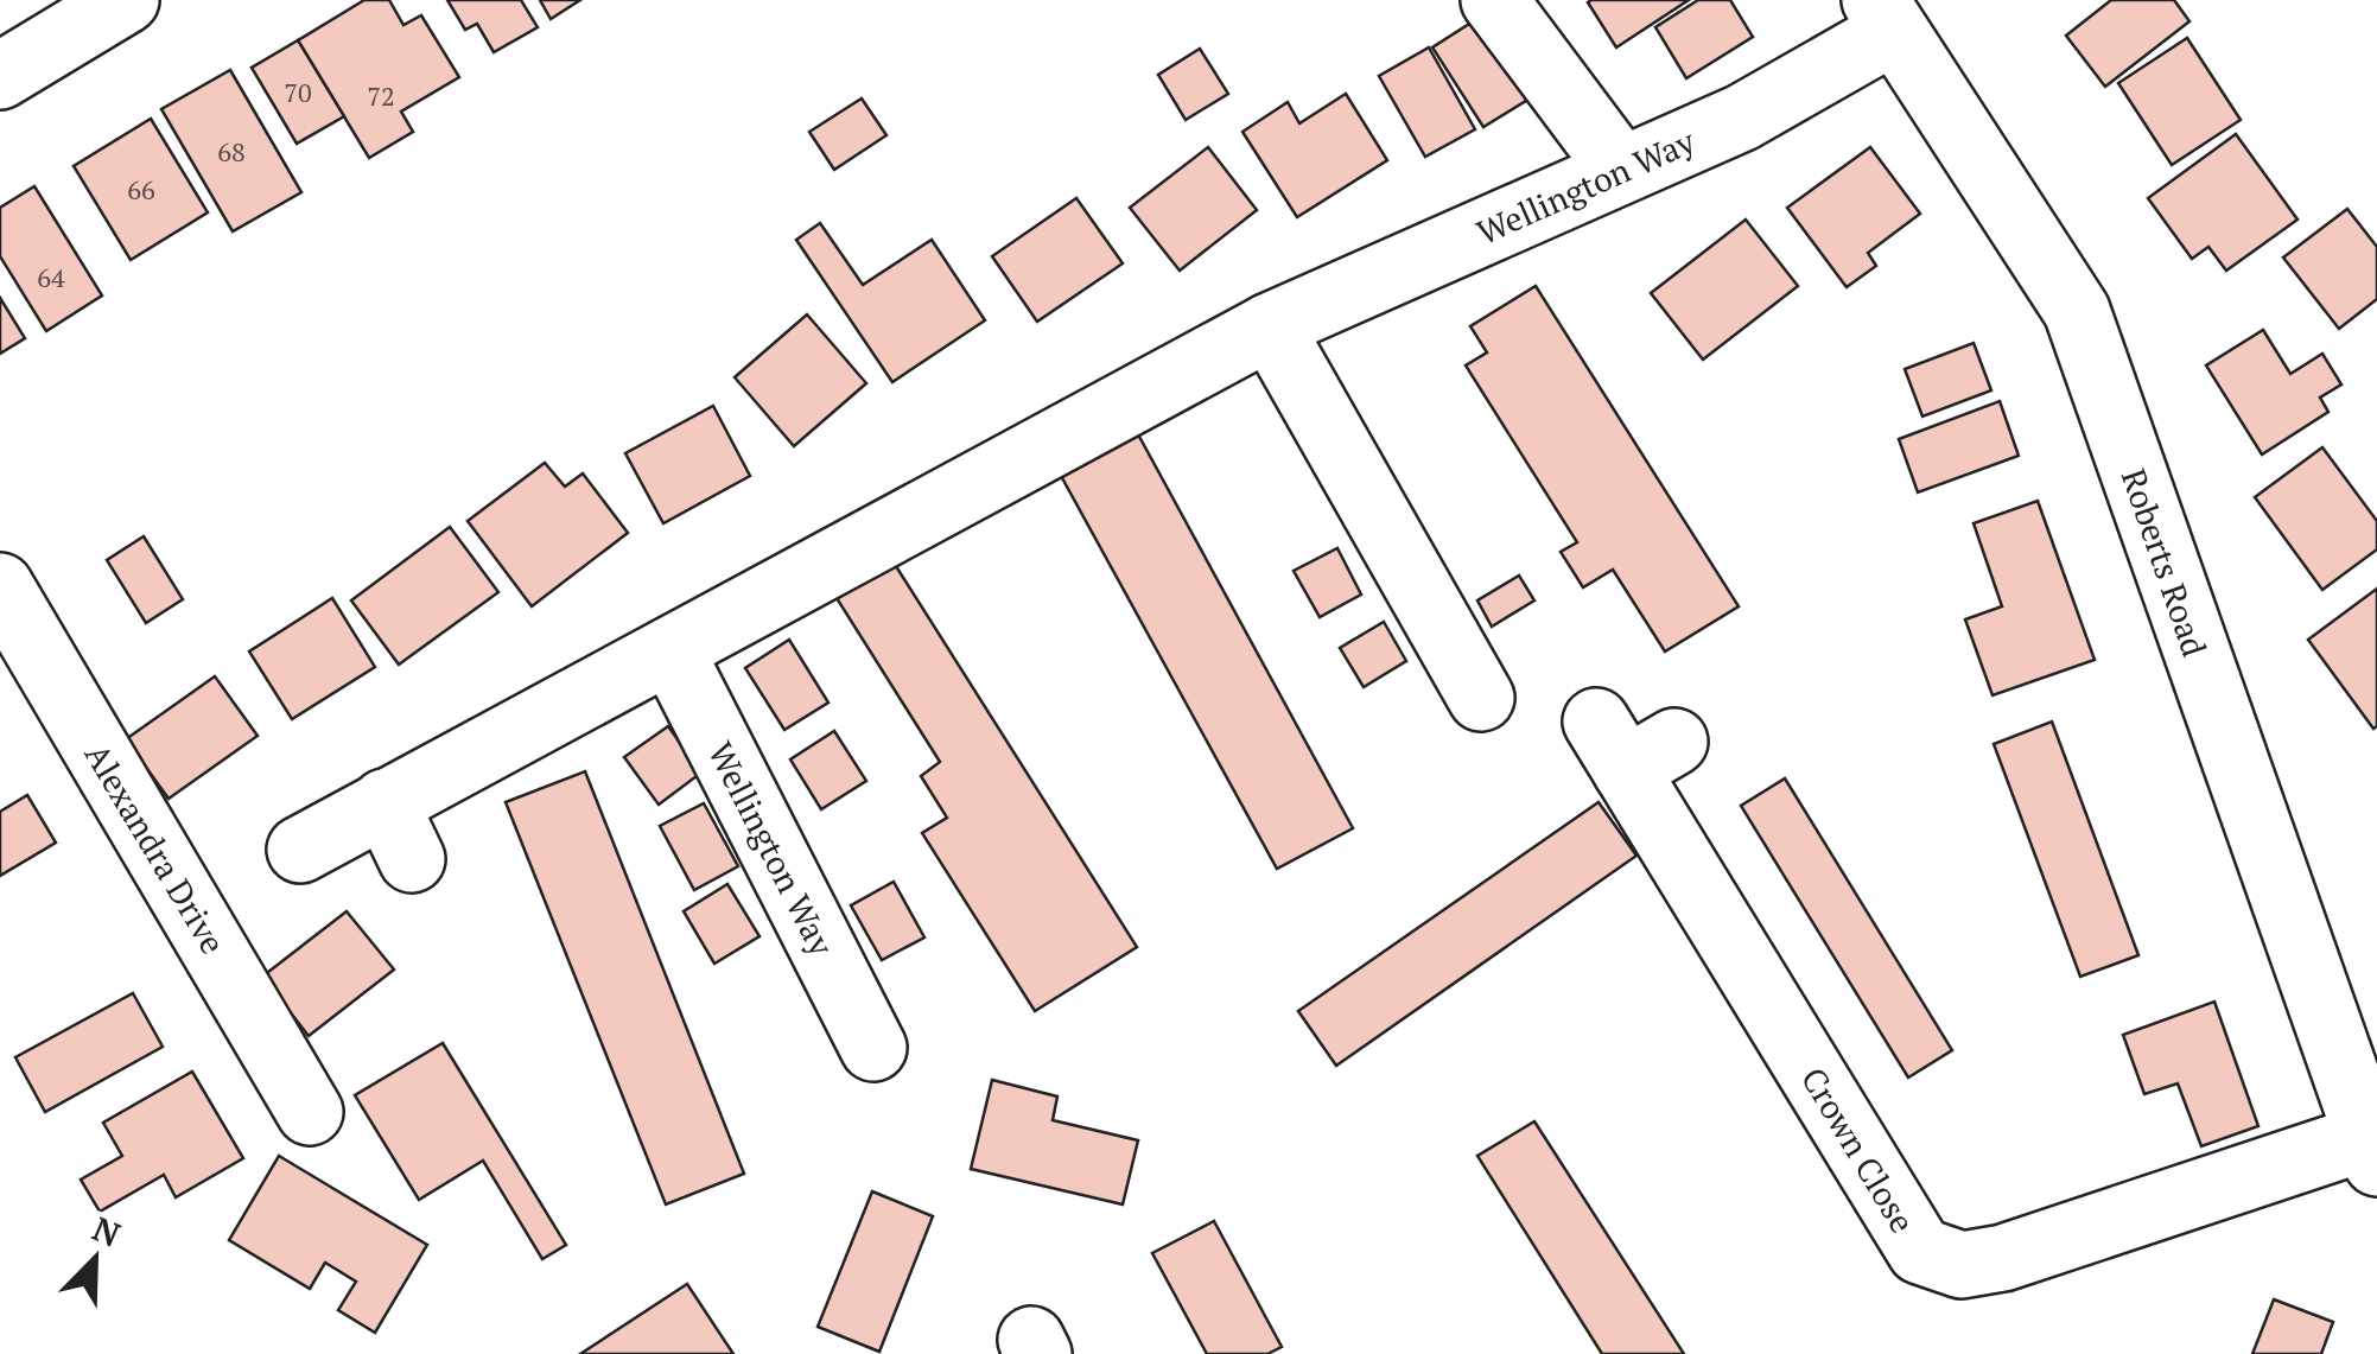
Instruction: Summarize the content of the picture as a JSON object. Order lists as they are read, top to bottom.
{
  "streets": {
    "street": [
      "Wellington Way",
      "Roberts Road",
      "Alexandra Drive",
      "Crown Close"
    ]
  },
  "crossings": [
    ["Wellington Way", "Roberts Road"],
    ["Roberts Road", "Crown Close"]
  ],
  "house_numbers": [
    "70",
    "72",
    "68",
    "66",
    "64"
  ],
  "north": "top right"
}
